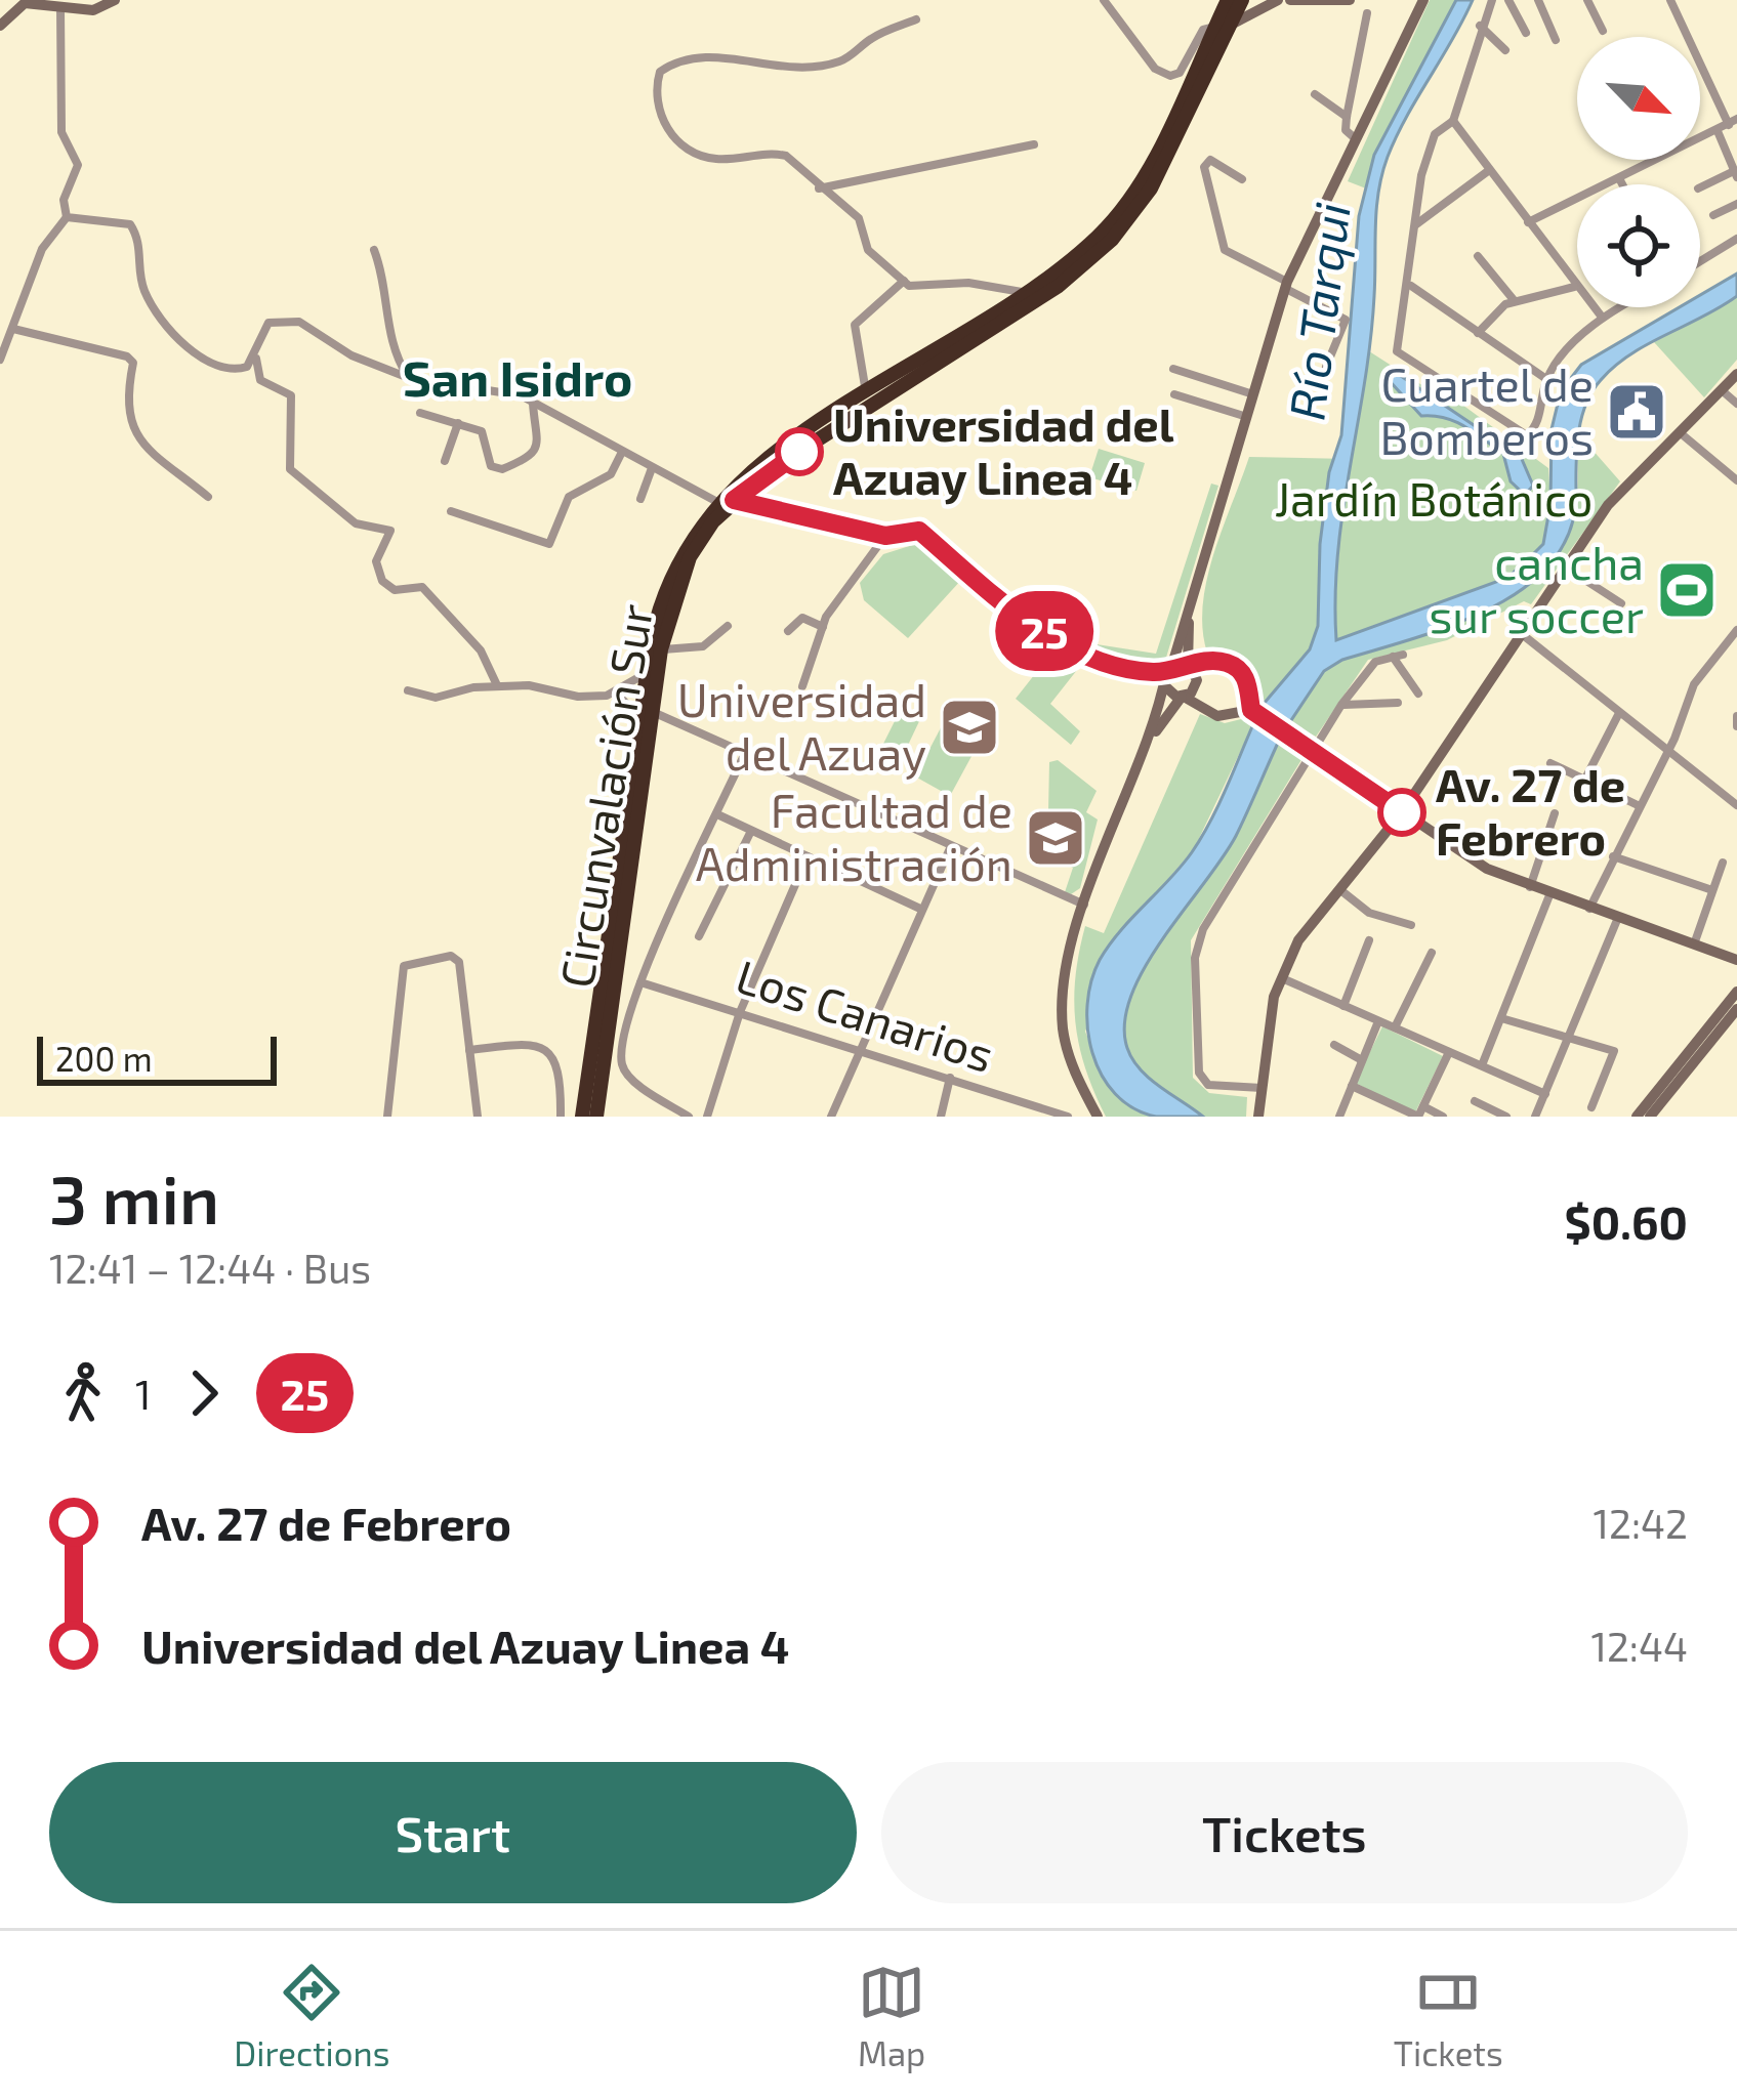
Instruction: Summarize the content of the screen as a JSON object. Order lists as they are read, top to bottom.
{
  "streets": {
    "highway": ["Circunvalación Sur"],
    "street": ["Los Canarios"]
  },
  "districts": ["San Isidro"],
  "water": ["Río Tarqui"],
  "parks": ["Jardín Botánico"],
  "places": {
    "public building": ["Cuartel de Bomberos"],
    "other": ["Universidad del Azuay Linea 4", "Av. 27 de Febrero"],
    "sports": ["cancha sur soccer"],
    "school or university": ["Universidad del Azuay", "Facultad de Administración"]
  },
  "lines": ["bus line 25"],
  "scale_bar": "200 m",
  "north": "bottom right",
  "page": {
    "on_map": "25",
    "scale": "200 m",
    "heading": ["3 min", "12:41 – 12:44 · Bus", "$0.60"],
    "legs": ["1", "25"],
    "list": [
      {
        "name": "Av. 27 de Febrero",
        "value": "12:42"
      },
      {
        "name": "Universidad del Azuay Linea 4",
        "value": "12:44"
      }
    ],
    "buttons": ["Start", "Tickets"],
    "tabs": ["Directions", "Map", "Tickets"]
  }
}
